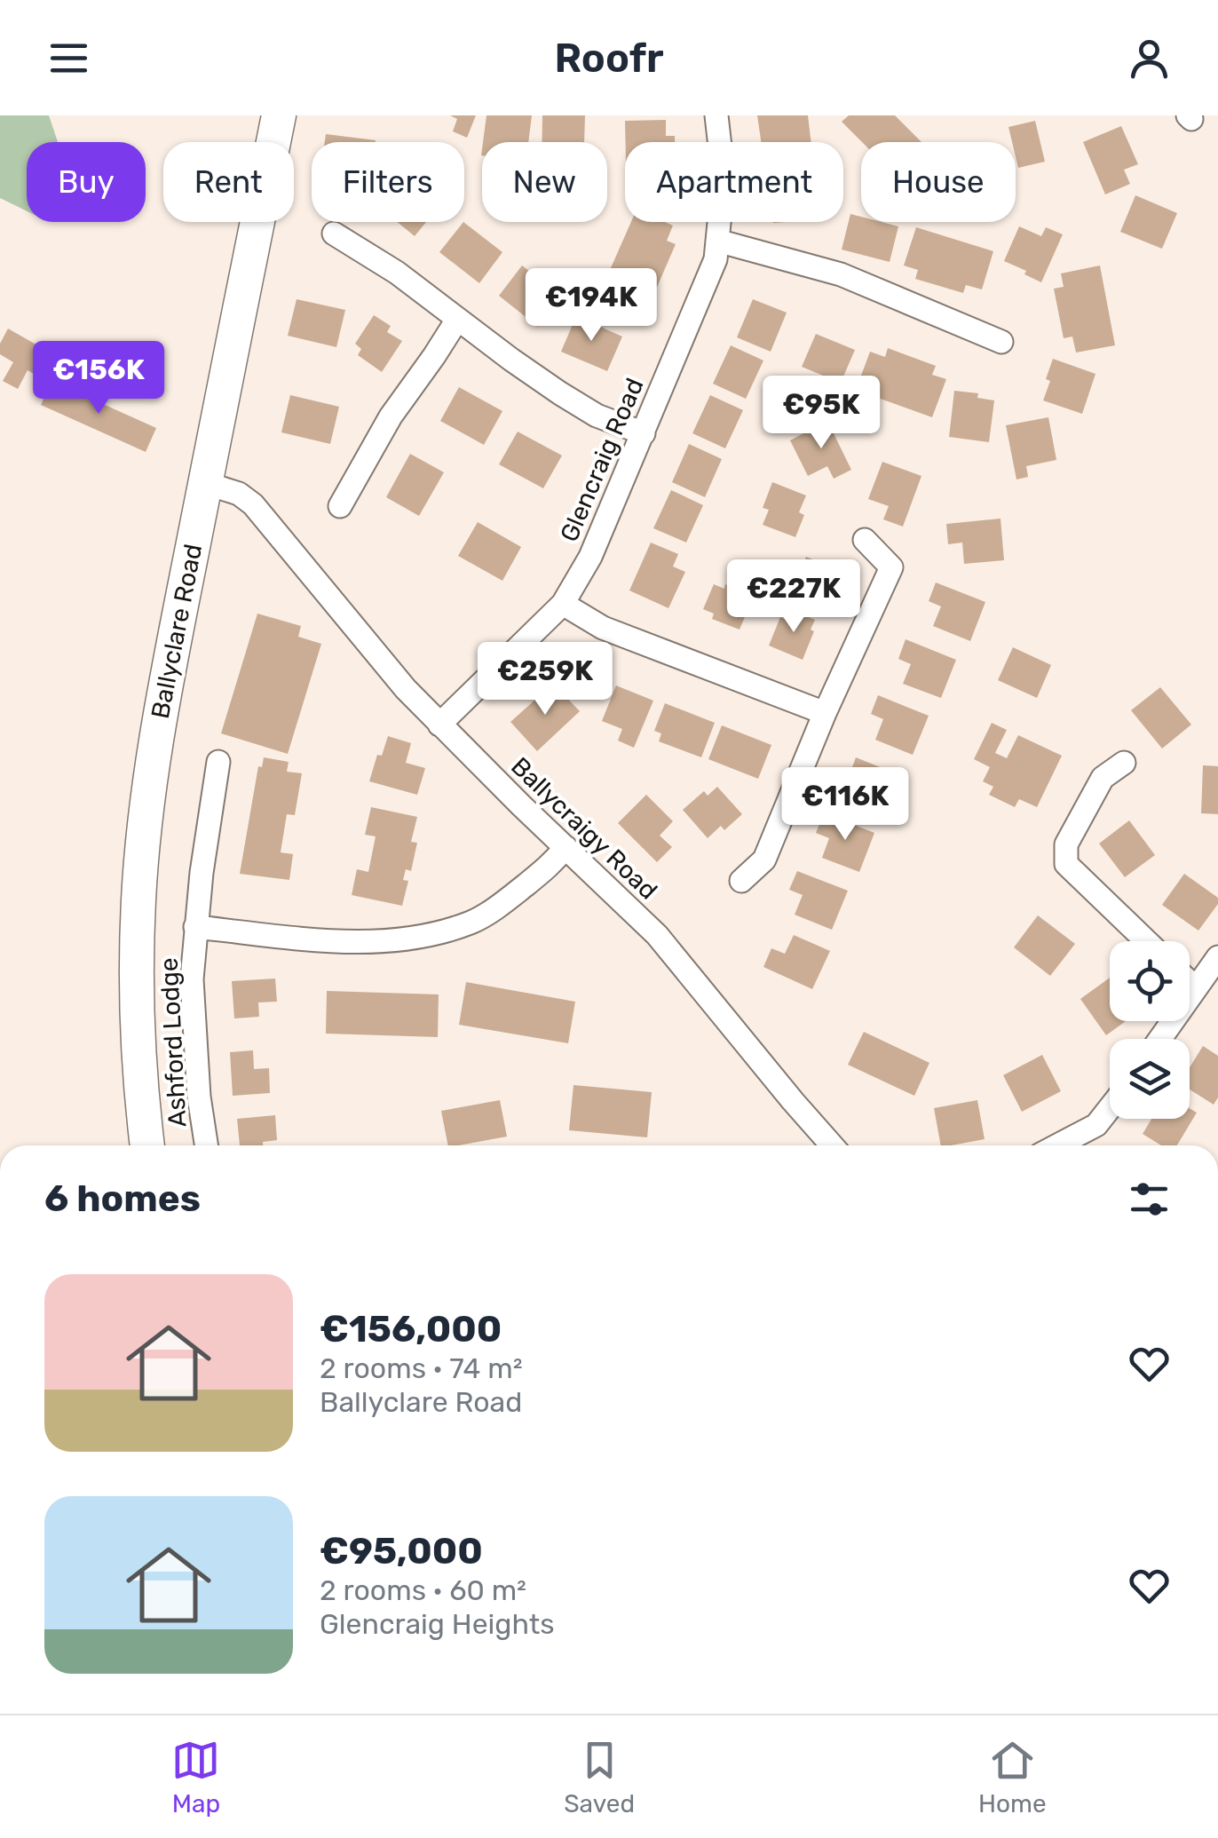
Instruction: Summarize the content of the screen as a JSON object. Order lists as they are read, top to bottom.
{
  "streets": {
    "main road": ["Ballyclare Road"],
    "street": ["Glencraig Road", "Ballycraigy Road", "Ashford Lodge"]
  },
  "crossings": [
    ["Glencraig Road", "Ballycraigy Road"],
    ["Ballyclare Road", "Ballycraigy Road"],
    ["Ballycraigy Road", "Ashford Lodge"]
  ],
  "page": {
    "header": "Roofr",
    "chip": [
      "Buy",
      "Rent",
      "Filters",
      "New",
      "Apartment",
      "House"
    ],
    "price": [
      "€194K",
      "€156K",
      "€95K",
      "€227K",
      "€259K",
      "€116K"
    ],
    "heading": "6 homes",
    "list": [
      {
        "name": "€156,000",
        "note": "2 rooms · 74 m² · Ballyclare Road"
      },
      {
        "name": "€95,000",
        "note": "2 rooms · 60 m² · Glencraig Heights"
      }
    ],
    "tabs": ["Map", "Saved", "Home"]
  }
}
